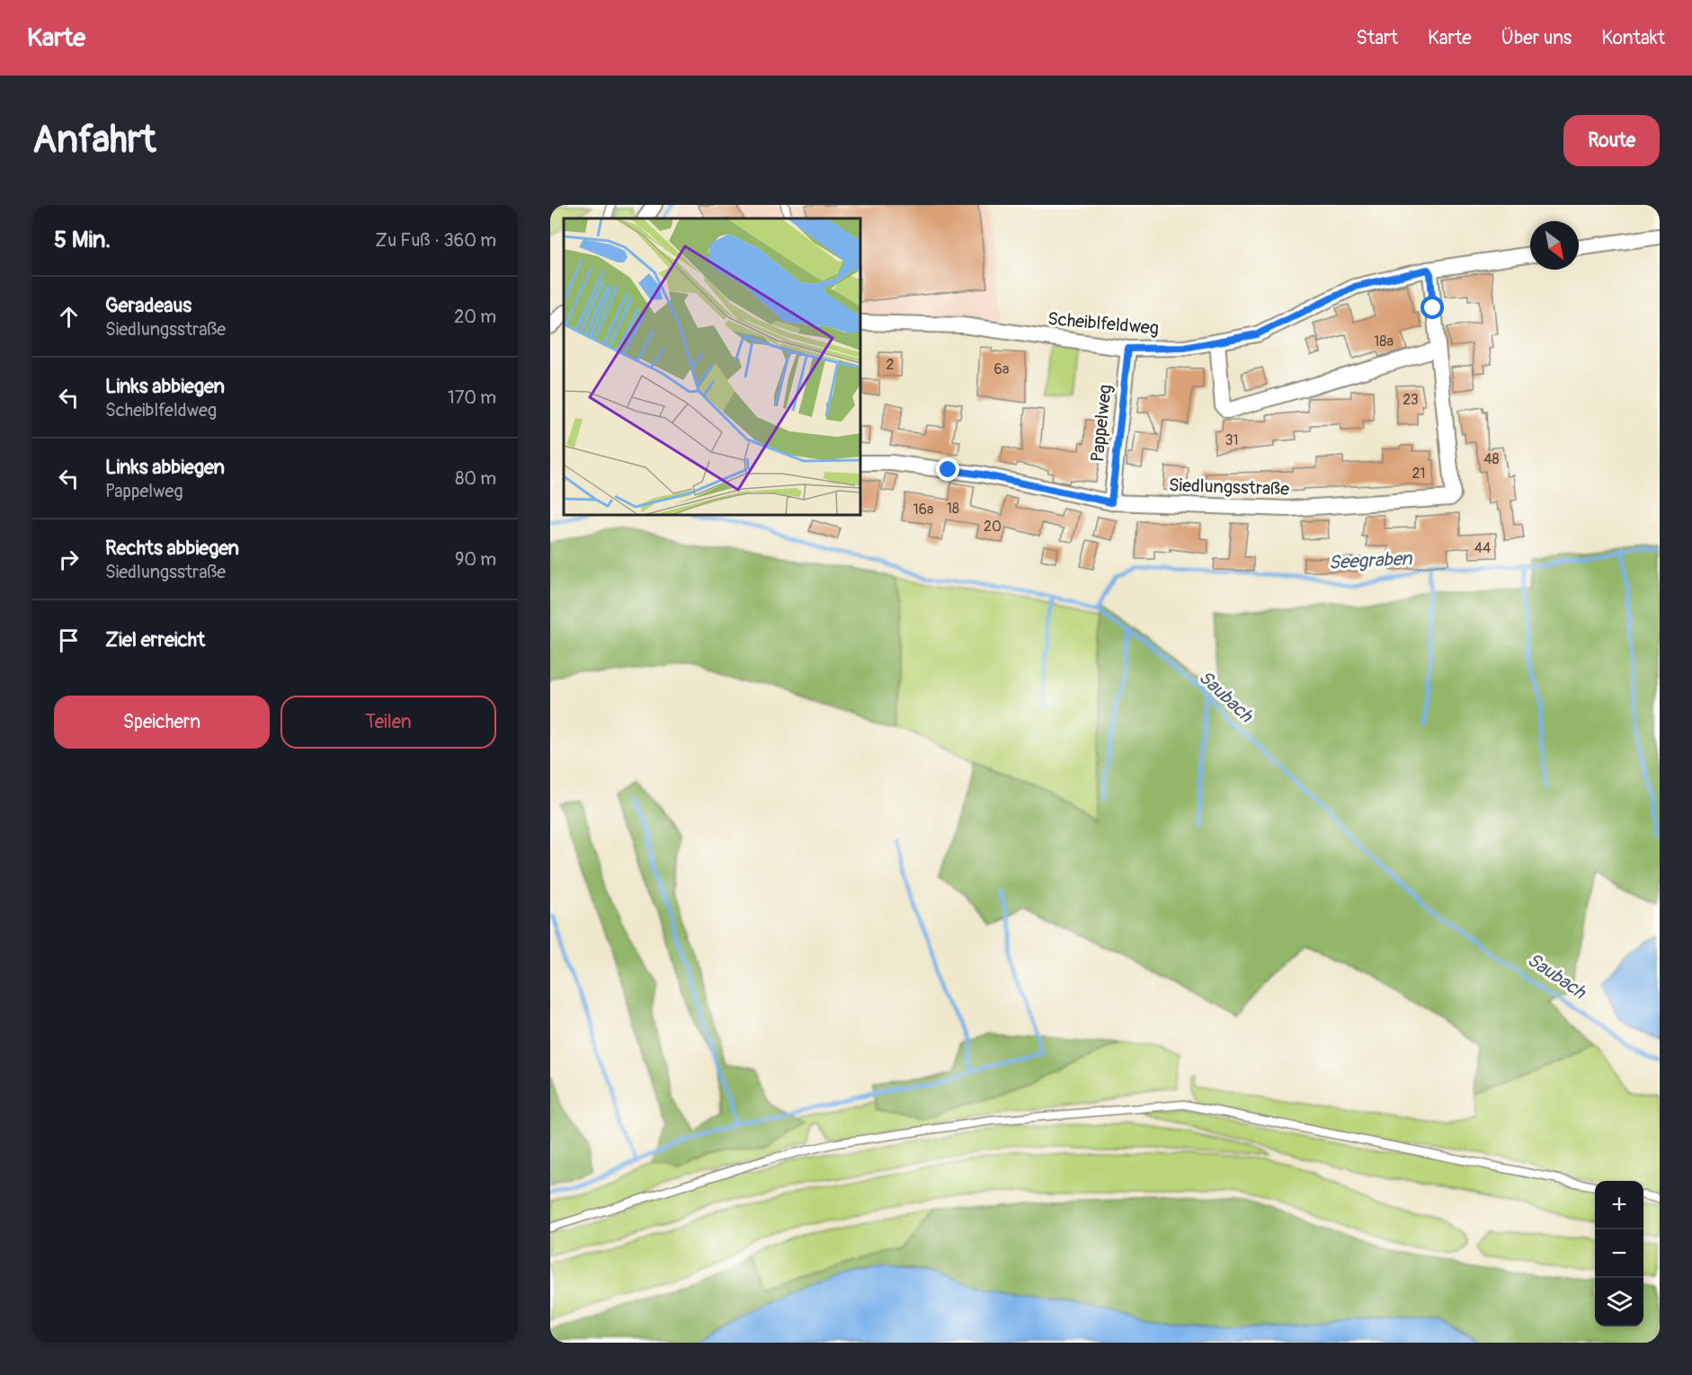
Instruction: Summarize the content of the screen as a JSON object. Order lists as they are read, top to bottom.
{
  "streets": {
    "street": ["Scheiblfeldweg", "Pappelweg", "Siedlungsstraße"]
  },
  "crossings": [
    ["Scheiblfeldweg", "Pappelweg"],
    ["Scheiblfeldweg", "Siedlungsstraße"],
    ["Pappelweg", "Siedlungsstraße"]
  ],
  "water": ["Seegraben", "Saubach"],
  "house_numbers": [
    "18a",
    "2",
    "6a",
    "23",
    "31",
    "48",
    "21",
    "18",
    "16a",
    "20",
    "44"
  ],
  "north": "bottom right",
  "page": {
    "header": "Karte",
    "nav": [
      "Start",
      "Karte",
      "Über uns",
      "Kontakt"
    ],
    "buttons": [
      "Route",
      ["Speichern", "Teilen"]
    ],
    "title": "Anfahrt",
    "heading": ["5 Min.", "Zu Fuß · 360 m"],
    "list": [
      ["Geradeaus", "Siedlungsstraße", "20 m"],
      ["Links abbiegen", "Scheiblfeldweg", "170 m"],
      ["Links abbiegen", "Pappelweg", "80 m"],
      ["Rechts abbiegen", "Siedlungsstraße", "90 m"],
      "Ziel erreicht"
    ],
    "map_buttons": ["+", "−"]
  }
}
